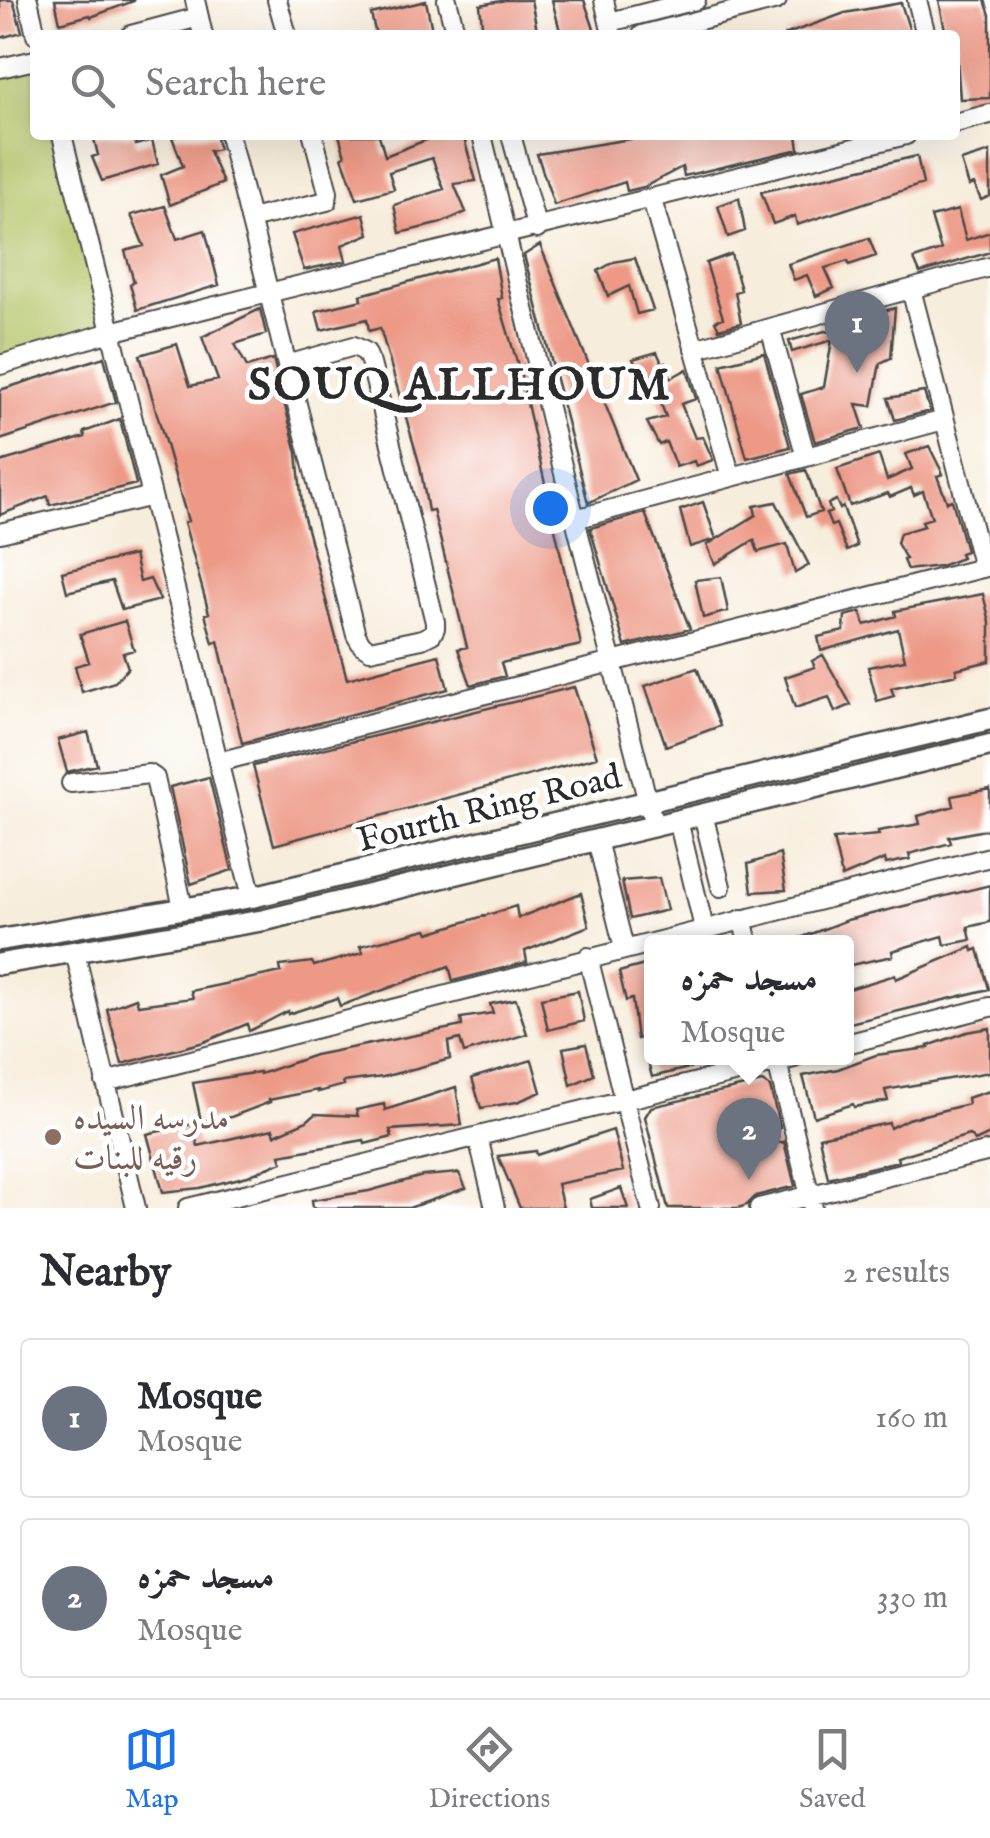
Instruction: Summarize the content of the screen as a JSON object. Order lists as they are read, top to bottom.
{
  "streets": {
    "main road": ["Fourth Ring Road"]
  },
  "districts": ["SOUQ ALLHOUM"],
  "places": ["مدرسه السيده رقيه للبنات"],
  "page": {
    "search": "Search here",
    "pins": ["1", "2"],
    "popup": ["مسجد حمزه", "Mosque"],
    "heading": ["Nearby", "2 results"],
    "list": [
      {
        "mark": "1",
        "name": "Mosque",
        "note": "Mosque",
        "value": "160 m"
      },
      {
        "mark": "2",
        "name": "مسجد حمزه",
        "note": "Mosque",
        "value": "330 m"
      }
    ],
    "nav": ["Map", "Directions", "Saved"]
  }
}
